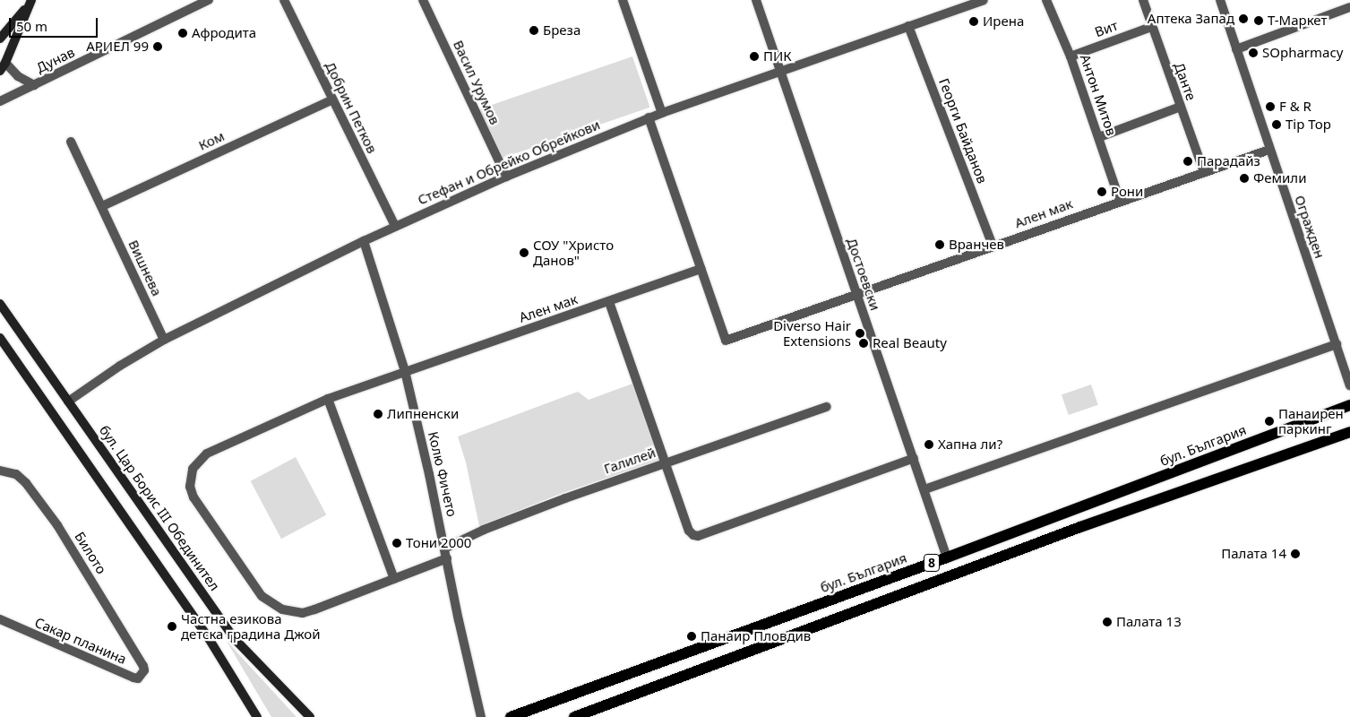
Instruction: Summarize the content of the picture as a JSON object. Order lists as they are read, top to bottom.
{
  "streets": {
    "main road": ["бул. България", "бул. Цар Борис III Обединител", "8"],
    "street": [
      "Вит",
      "Дунав",
      "Данте",
      "Васил Урумов",
      "Антон Митов",
      "Добрин Петков",
      "Георги Байданов",
      "Ком",
      "Стефан и Обрейко Обрейкови",
      "Ален мак",
      "Огражден",
      "Вишнева",
      "Достоевски",
      "Галилей",
      "Колю Фичето",
      "Билото",
      "Сакар планина"
    ]
  },
  "crossings": [
    ["Вит", "Данте"],
    ["Вит", "Антон Митов"],
    ["Данте", "Ален мак"],
    ["Васил Урумов", "Стефан и Обрейко Обрейкови"],
    ["Антон Митов", "Ален мак"],
    ["Добрин Петков", "Ком"],
    ["Добрин Петков", "Стефан и Обрейко Обрейкови"],
    ["Георги Байданов", "Стефан и Обрейко Обрейкови"],
    ["Георги Байданов", "Ален мак"],
    ["Ком", "Вишнева"],
    ["Стефан и Обрейко Обрейкови", "Вишнева"],
    ["Стефан и Обрейко Обрейкови", "Достоевски"],
    ["Стефан и Обрейко Обрейкови", "Колю Фичето"],
    ["Стефан и Обрейко Обрейкови", "бул. Цар Борис III Обединител"],
    ["Ален мак", "Огражден"],
    ["Ален мак", "Достоевски"],
    ["Ален мак", "Колю Фичето"],
    ["Достоевски", "бул. България"],
    ["Галилей", "Колю Фичето"],
    ["Билото", "Сакар планина"]
  ],
  "places": [
    "Аптека Запад",
    "Т-Маркет",
    "Ирена",
    "Бреза",
    "Афродита",
    "АРИЕЛ 99",
    "SOpharmacy",
    "ПИК",
    "F & R",
    "Tip Top",
    "Парадайз",
    "Фемили",
    "Рони",
    "Вранчев",
    "СОУ \"Христо Данов\"",
    "Diverso Hair Extensions",
    "Real Beauty",
    "Липненски",
    "Панаирен паркинг",
    "Хапна ли?",
    "Тони 2000",
    "Палата 14",
    "Палата 13",
    "Частна езикова детска градина Джой",
    "Панаир Пловдив"
  ],
  "scale_bar": "50 m"
}
